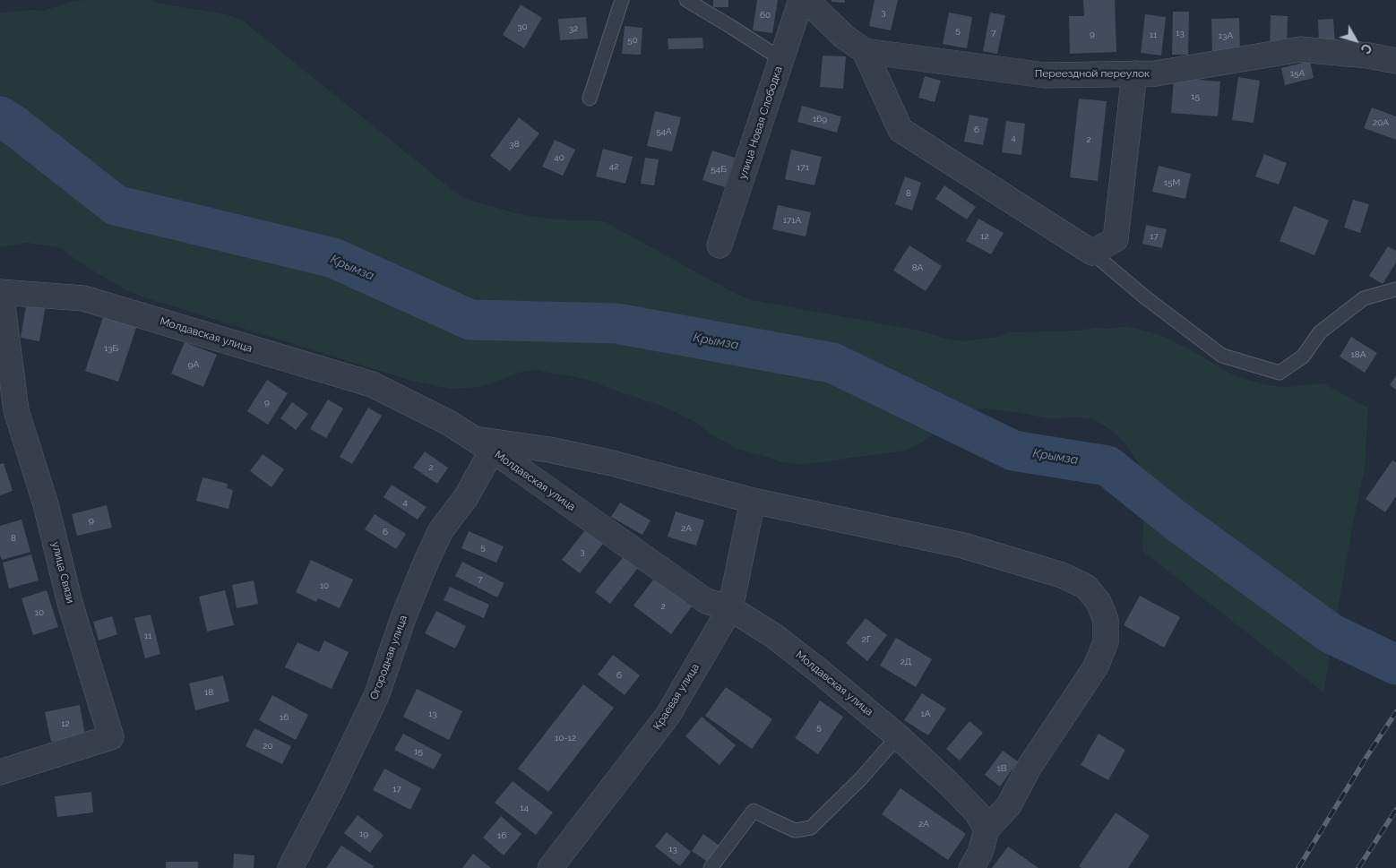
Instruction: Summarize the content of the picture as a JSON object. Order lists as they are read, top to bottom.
{
  "streets": {
    "street": [
      "Переездной переулок",
      "улица Новая Слободка",
      "Молдавская улица",
      "улица Связи",
      "Огородная улица",
      "Краевая улица"
    ]
  },
  "crossings": [
    ["Молдавская улица", "улица Связи"],
    ["Молдавская улица", "Огородная улица"],
    ["Молдавская улица", "Краевая улица"]
  ],
  "water": ["Крымза"],
  "house_numbers": [
    "3",
    "60",
    "30",
    "32",
    "5",
    "7",
    "13",
    "9",
    "11",
    "13А",
    "50",
    "15А",
    "15",
    "169",
    "20А",
    "6",
    "54А",
    "4",
    "2",
    "38",
    "40",
    "42",
    "171",
    "54Б",
    "15М",
    "8",
    "171А",
    "12",
    "17",
    "8А",
    "13Б",
    "18А",
    "9А",
    "9",
    "2",
    "4",
    "9",
    "2А",
    "6",
    "8",
    "5",
    "3",
    "7",
    "10",
    "2",
    "10",
    "11",
    "2Г",
    "2Д",
    "6",
    "18",
    "13",
    "1А",
    "16",
    "12",
    "5",
    "10-12",
    "20",
    "15",
    "1В",
    "17",
    "14",
    "2А",
    "19",
    "16",
    "13"
  ],
  "north": "bottom right"
}
